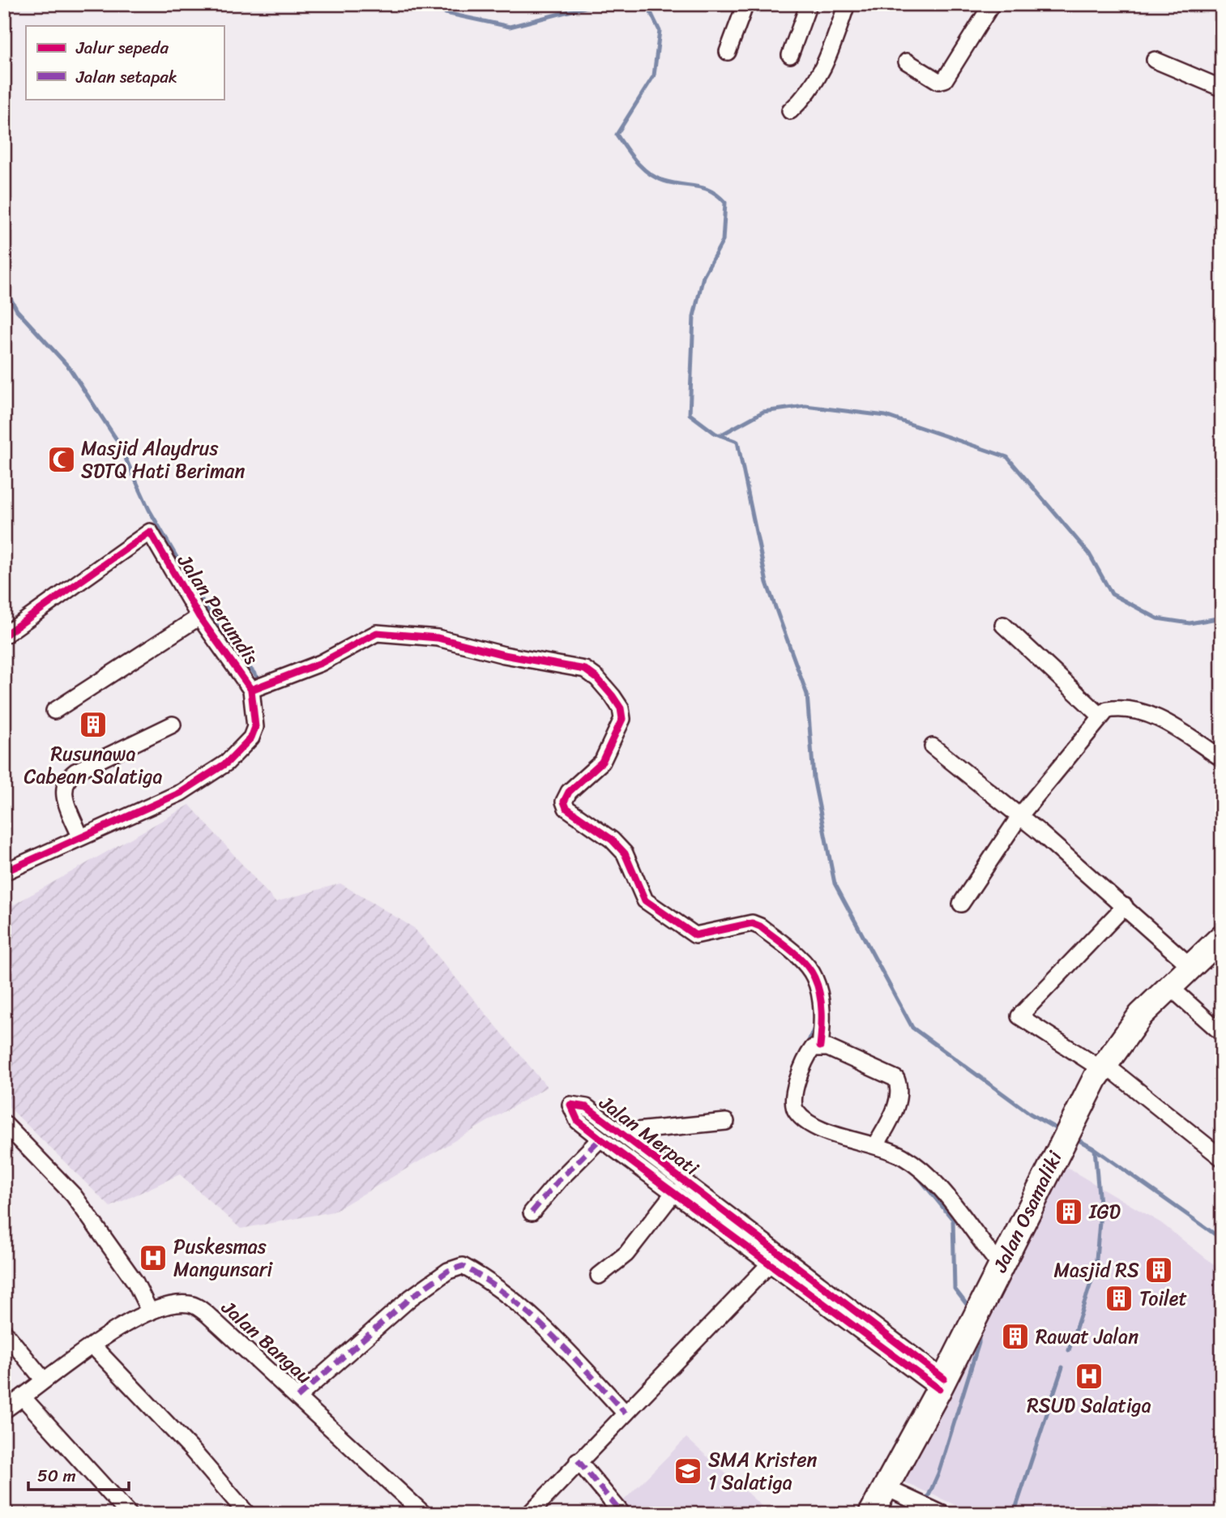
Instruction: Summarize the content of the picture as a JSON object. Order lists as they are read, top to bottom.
{
  "streets": {
    "main road": ["Jalan Osamaliki"],
    "street": ["Jalan Perumdis", "Jalan Merpati", "Jalan Bangau"]
  },
  "crossings": [
    ["Jalan Merpati", "Jalan Osamaliki"]
  ],
  "places": {
    "mosque": ["Masjid Alaydrus SDTQ Hati Beriman"],
    "building": [
      "Rusunawa Cabean Salatiga",
      "IGD",
      "Masjid RS",
      "Toilet",
      "Rawat Jalan"
    ],
    "hospital": ["Puskesmas Mangunsari", "RSUD Salatiga"],
    "school or university": ["SMA Kristen 1 Salatiga"]
  },
  "legend": ["Jalur sepeda", "Jalan setapak"],
  "scale_bar": "50 m"
}
